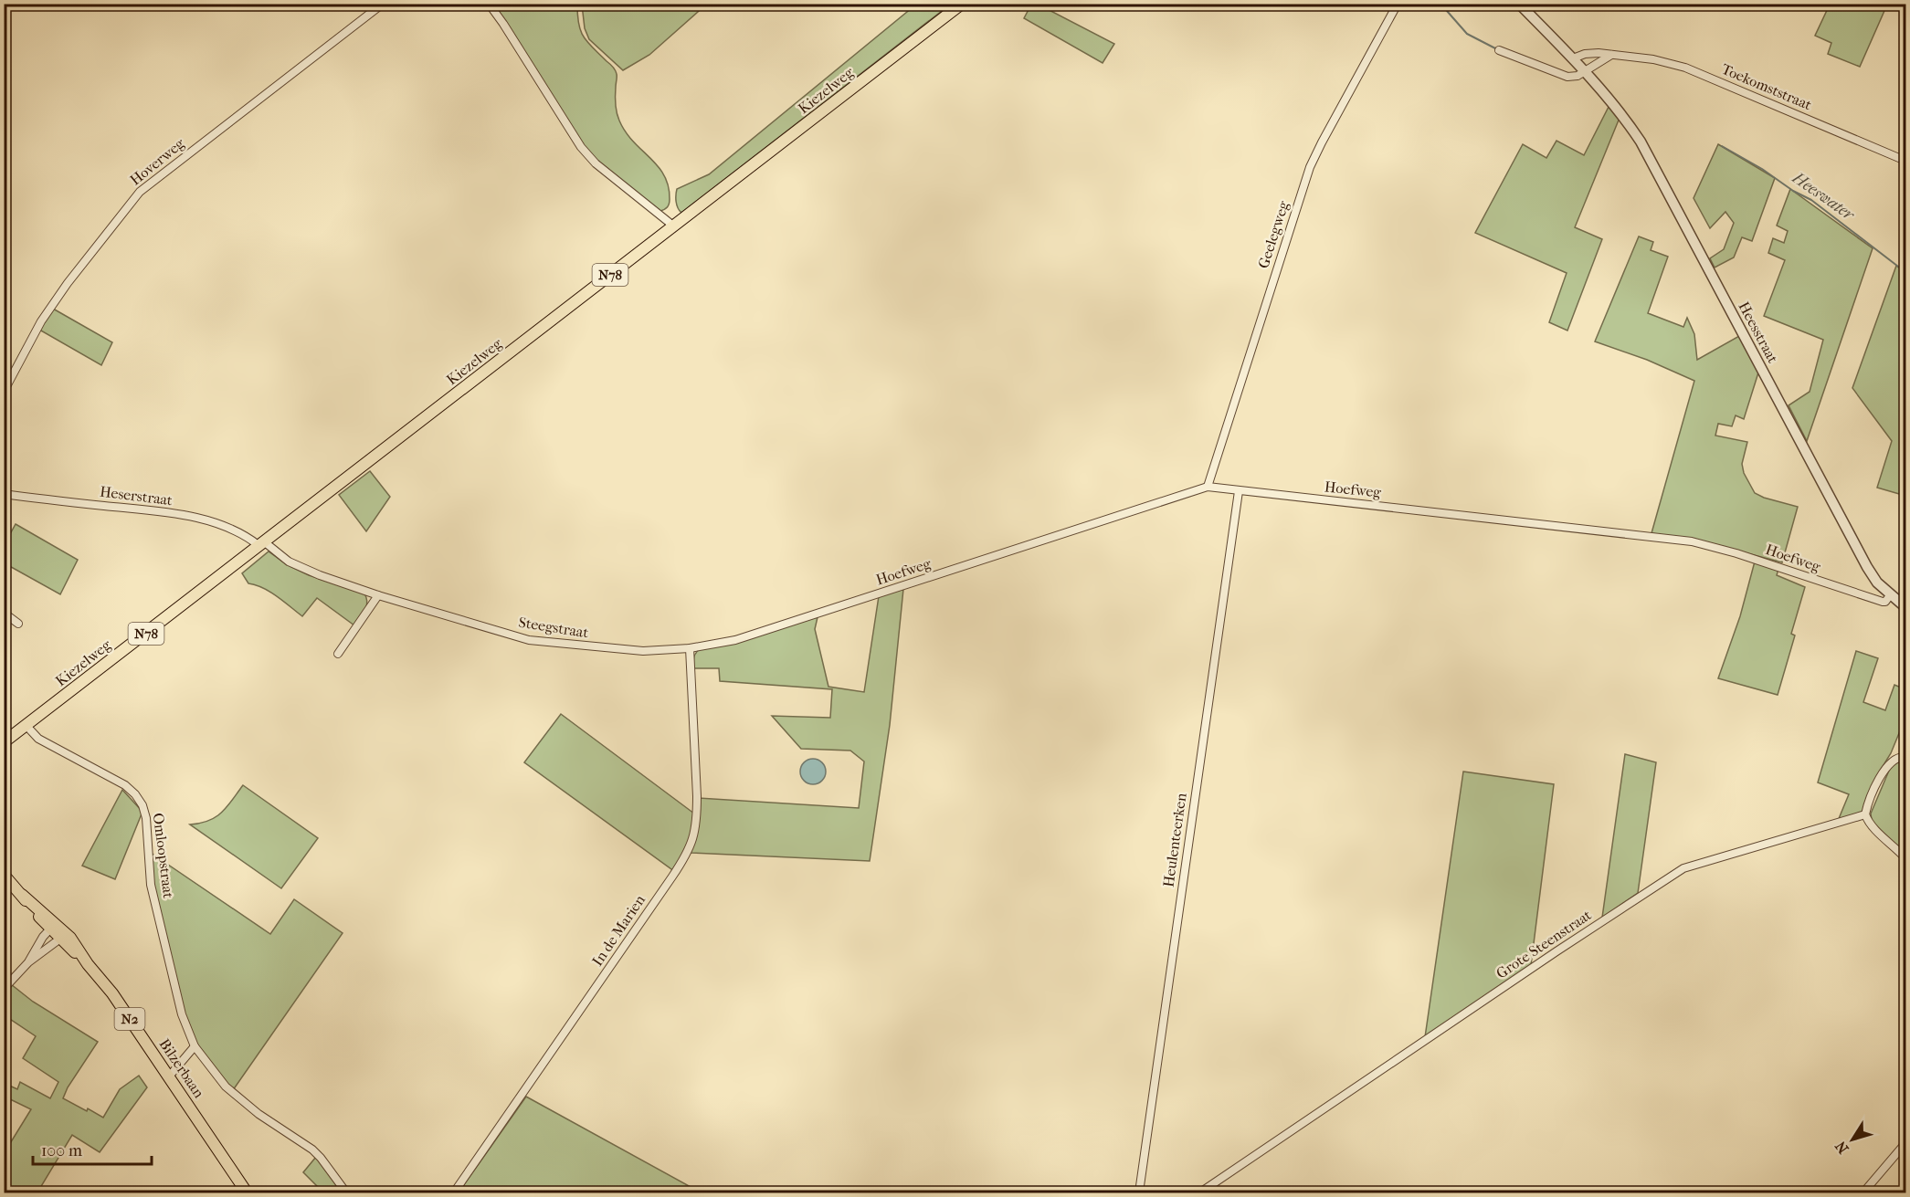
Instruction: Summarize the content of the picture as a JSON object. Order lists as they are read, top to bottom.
{
  "streets": {
    "main road": [
      "Kiezelweg",
      "N78",
      "N2",
      "Bilzerbaan"
    ],
    "street": [
      "Toekomststraat",
      "Hoverweg",
      "Geelegweg",
      "Heesstraat",
      "Hoefweg",
      "Heserstraat",
      "Steegstraat",
      "Heulenteerken",
      "Omloopstraat",
      "In de Marien",
      "Grote Steenstraat"
    ]
  },
  "crossings": [
    ["Toekomststraat", "Heesstraat"],
    ["Kiezelweg", "Heserstraat"],
    ["Kiezelweg", "Steegstraat"],
    ["Kiezelweg", "Omloopstraat"],
    ["Geelegweg", "Hoefweg"],
    ["Heesstraat", "Hoefweg"],
    ["Hoefweg", "Steegstraat"],
    ["Hoefweg", "Heulenteerken"],
    ["Heserstraat", "Steegstraat"],
    ["Steegstraat", "In de Marien"]
  ],
  "water": ["Heeswater"],
  "scale_bar": "100 m",
  "north": "bottom left"
}
